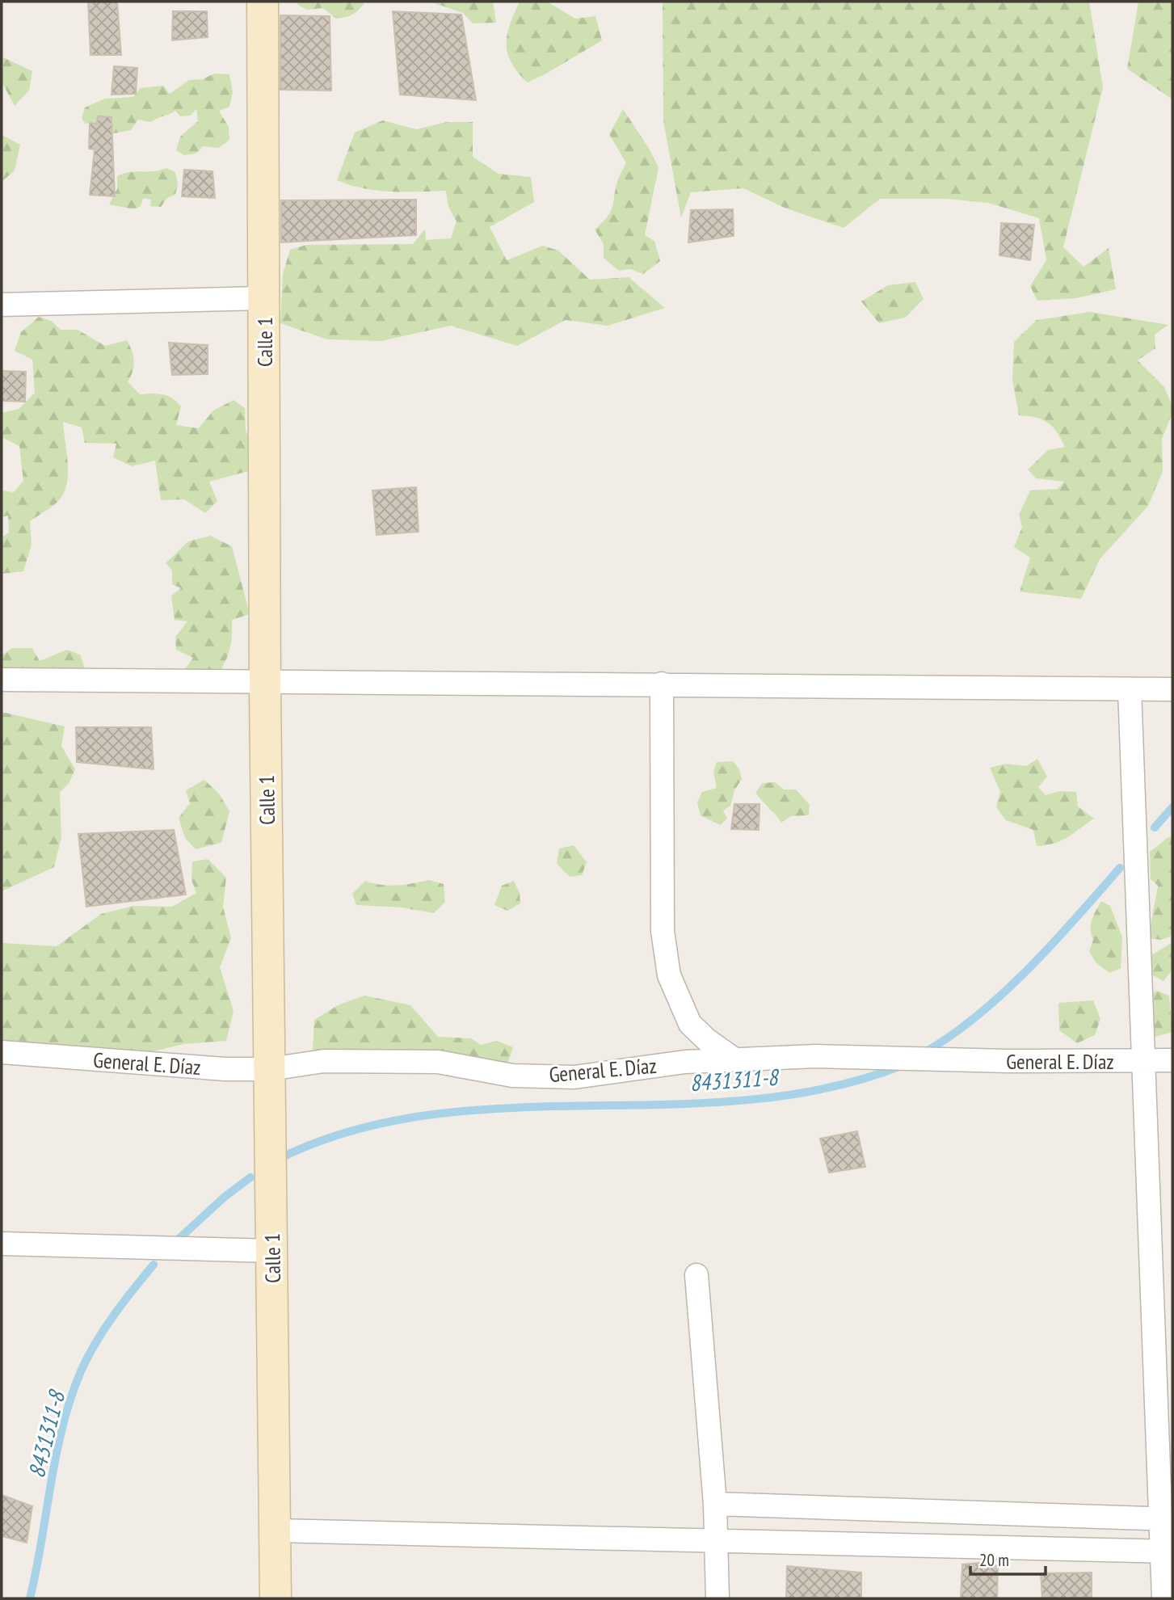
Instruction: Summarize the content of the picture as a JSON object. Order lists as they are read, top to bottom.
{
  "streets": {
    "street": ["Calle 1", "General E. Díaz"]
  },
  "crossings": [
    ["Calle 1", "General E. Díaz"]
  ],
  "water": ["8431311-8"],
  "scale_bar": "20 m"
}
